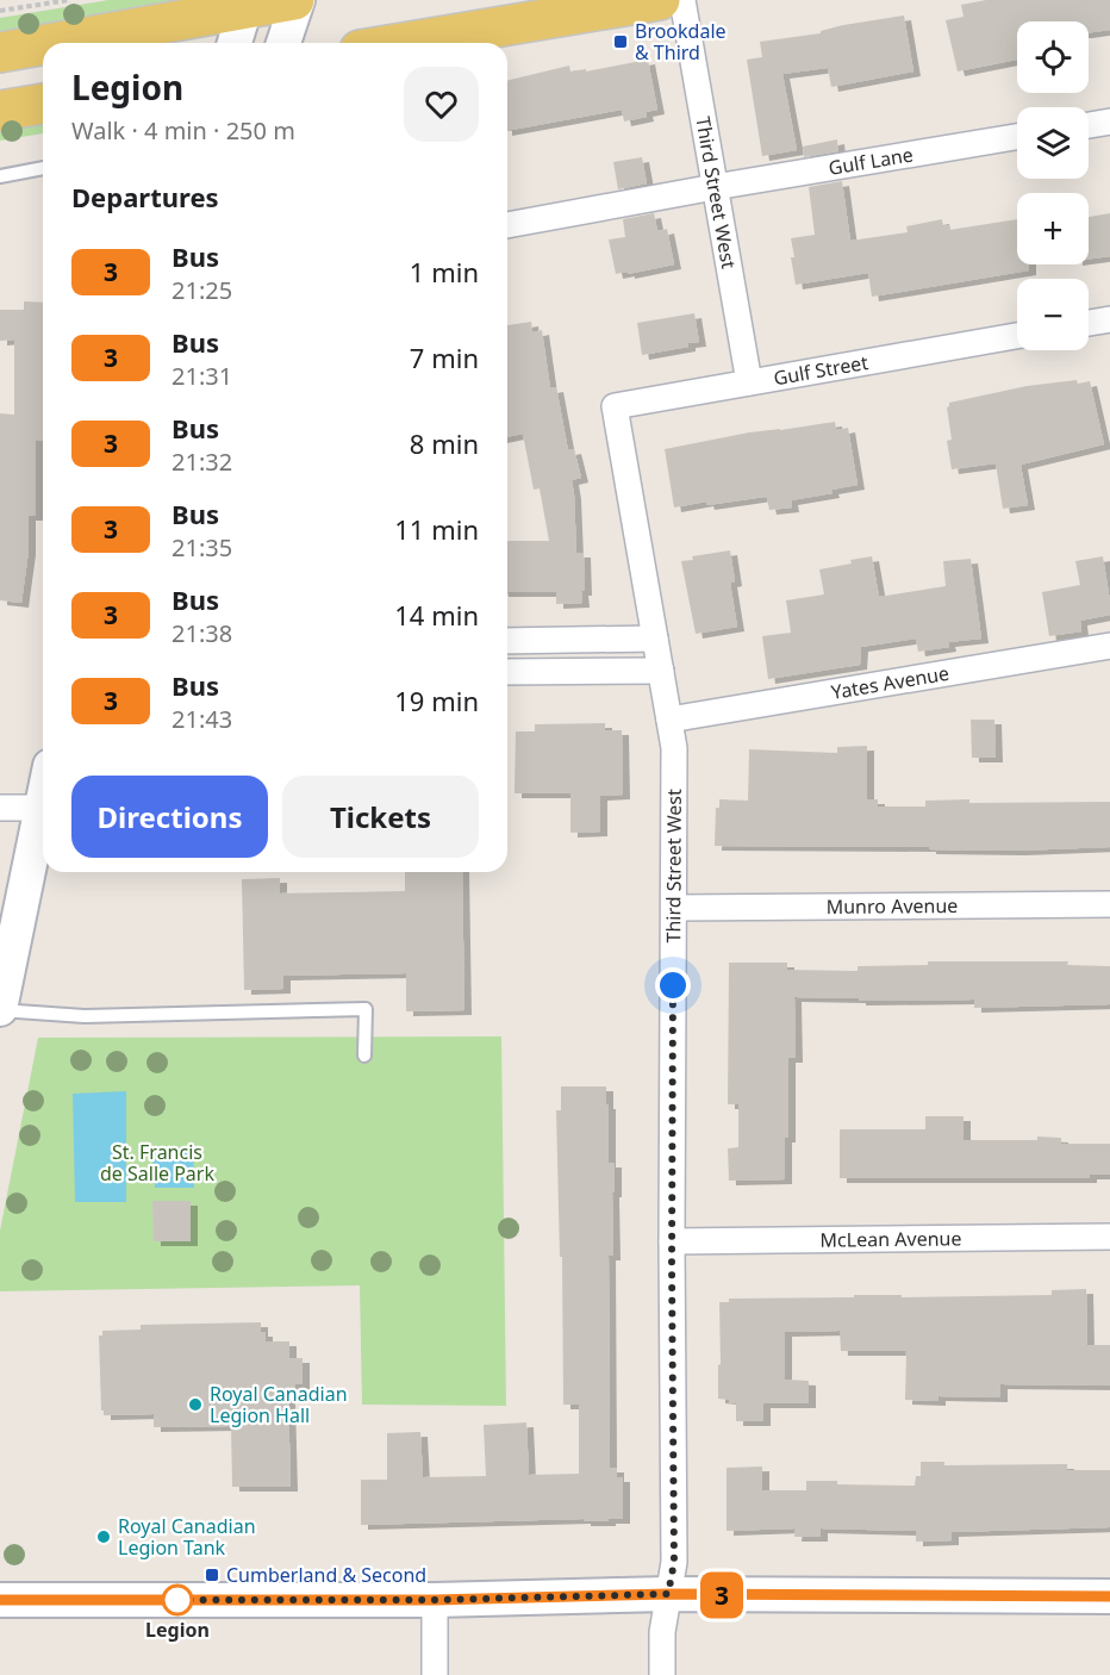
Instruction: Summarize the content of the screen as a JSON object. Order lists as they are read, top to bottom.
{
  "streets": {
    "street": [
      "Gulf Lane",
      "Third Street West",
      "Gulf Street",
      "Yates Avenue",
      "Munro Avenue",
      "McLean Avenue"
    ]
  },
  "crossings": [
    ["Gulf Lane", "Third Street West"],
    ["Third Street West", "Gulf Street"],
    ["Third Street West", "Yates Avenue"],
    ["Third Street West", "Munro Avenue"],
    ["Third Street West", "McLean Avenue"]
  ],
  "parks": ["St. Francis de Salle Park"],
  "places": {
    "transit": ["Brookdale & Third", "Cumberland & Second"],
    "other": ["Royal Canadian Legion Hall", "Royal Canadian Legion Tank", "Legion"]
  },
  "lines": ["bus line 3"],
  "page": {
    "on_map": "3",
    "map_buttons": ["+", "−"],
    "heading": [
      ["Legion", "Walk · 4 min · 250 m"],
      "Departures"
    ],
    "list": [
      {
        "mark": "3",
        "name": "Bus",
        "note": "21:25",
        "value": "1 min"
      },
      {
        "mark": "3",
        "name": "Bus",
        "note": "21:31",
        "value": "7 min"
      },
      {
        "mark": "3",
        "name": "Bus",
        "note": "21:32",
        "value": "8 min"
      },
      {
        "mark": "3",
        "name": "Bus",
        "note": "21:35",
        "value": "11 min"
      },
      {
        "mark": "3",
        "name": "Bus",
        "note": "21:38",
        "value": "14 min"
      },
      {
        "mark": "3",
        "name": "Bus",
        "note": "21:43",
        "value": "19 min"
      }
    ],
    "buttons": ["Directions", "Tickets"]
  }
}
